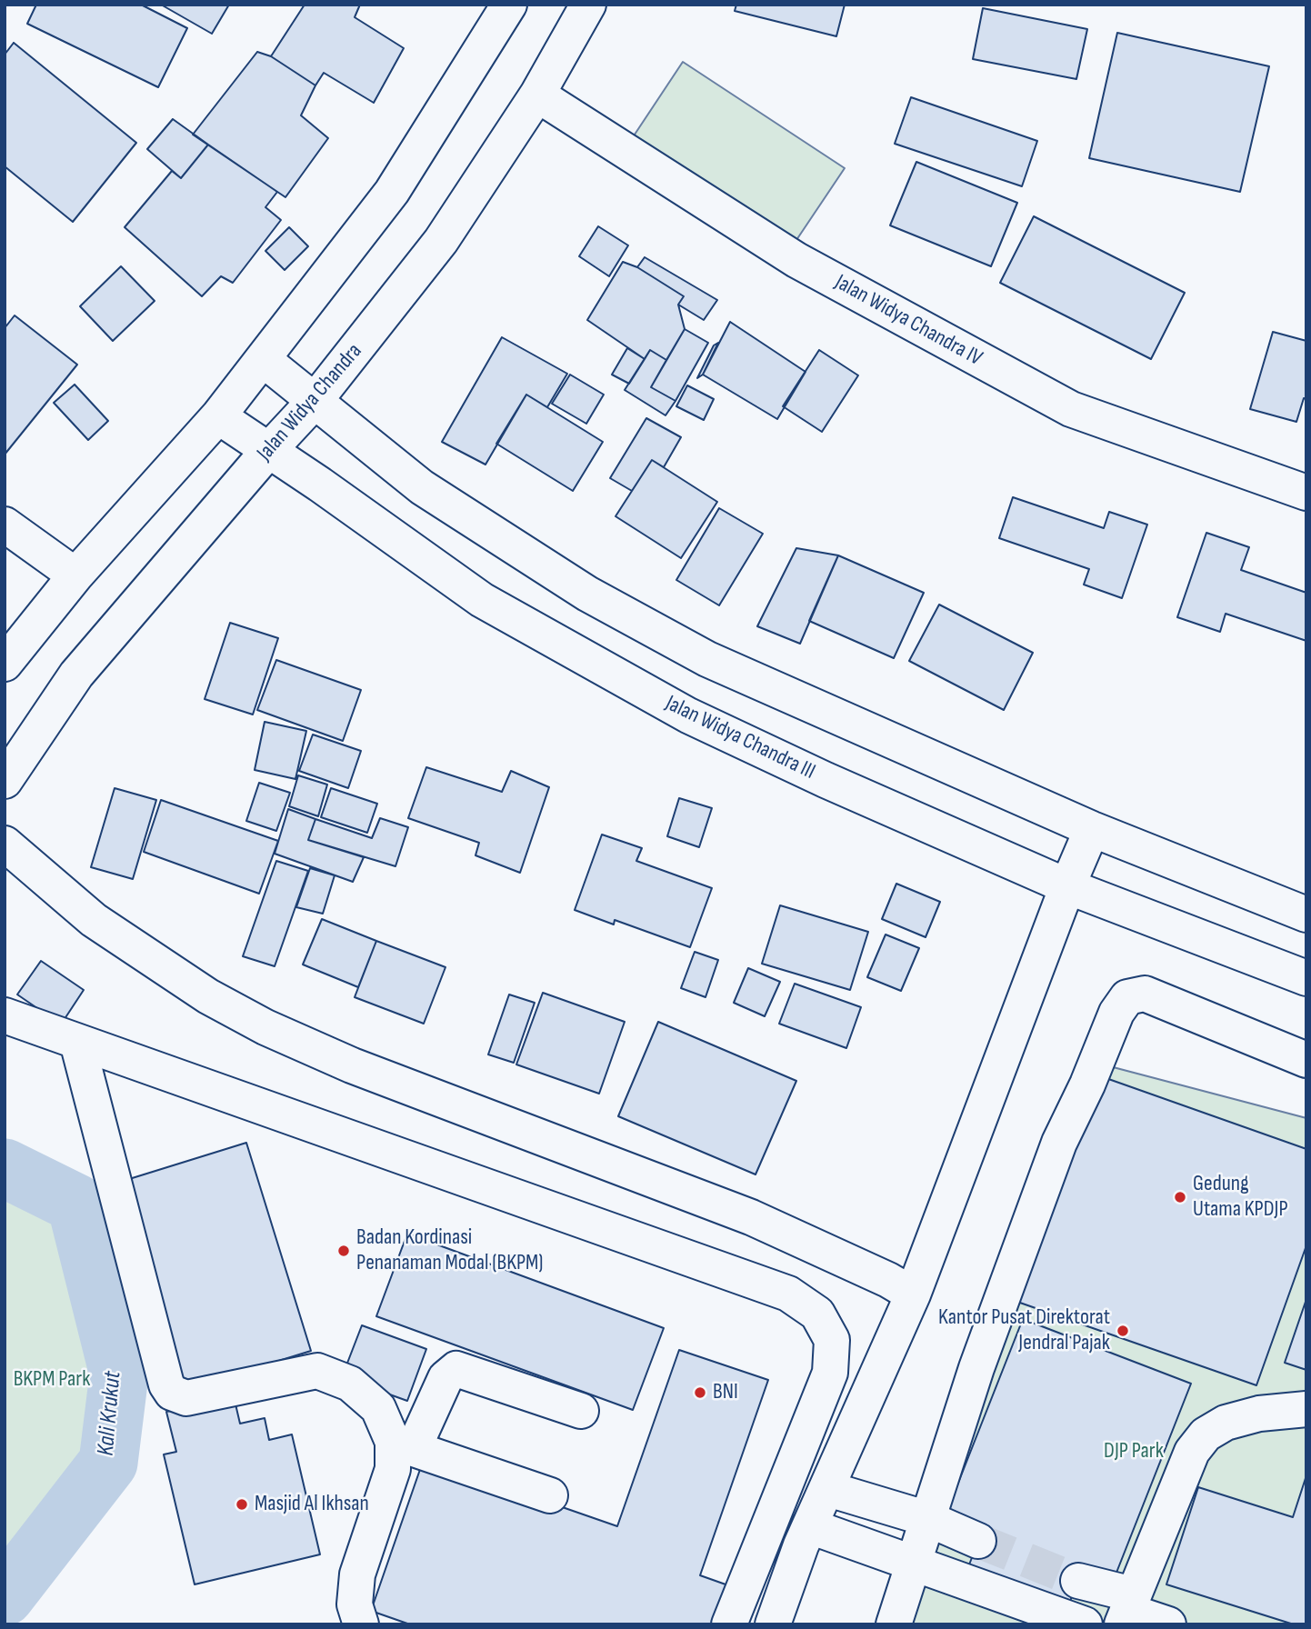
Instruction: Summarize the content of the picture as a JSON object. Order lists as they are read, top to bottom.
{
  "streets": {
    "street": ["Jalan Widya Chandra IV", "Jalan Widya Chandra", "Jalan Widya Chandra III"]
  },
  "crossings": [
    ["Jalan Widya Chandra IV", "Jalan Widya Chandra"],
    ["Jalan Widya Chandra", "Jalan Widya Chandra III"]
  ],
  "water": ["Kali Krukut"],
  "parks": ["BKPM Park", "DJP Park"],
  "places": [
    "Gedung Utama KPDJP",
    "Badan Kordinasi Penanaman Modal (BKPM)",
    "Kantor Pusat Direktorat Jendral Pajak",
    "BNI",
    "Masjid Al Ikhsan"
  ]
}
